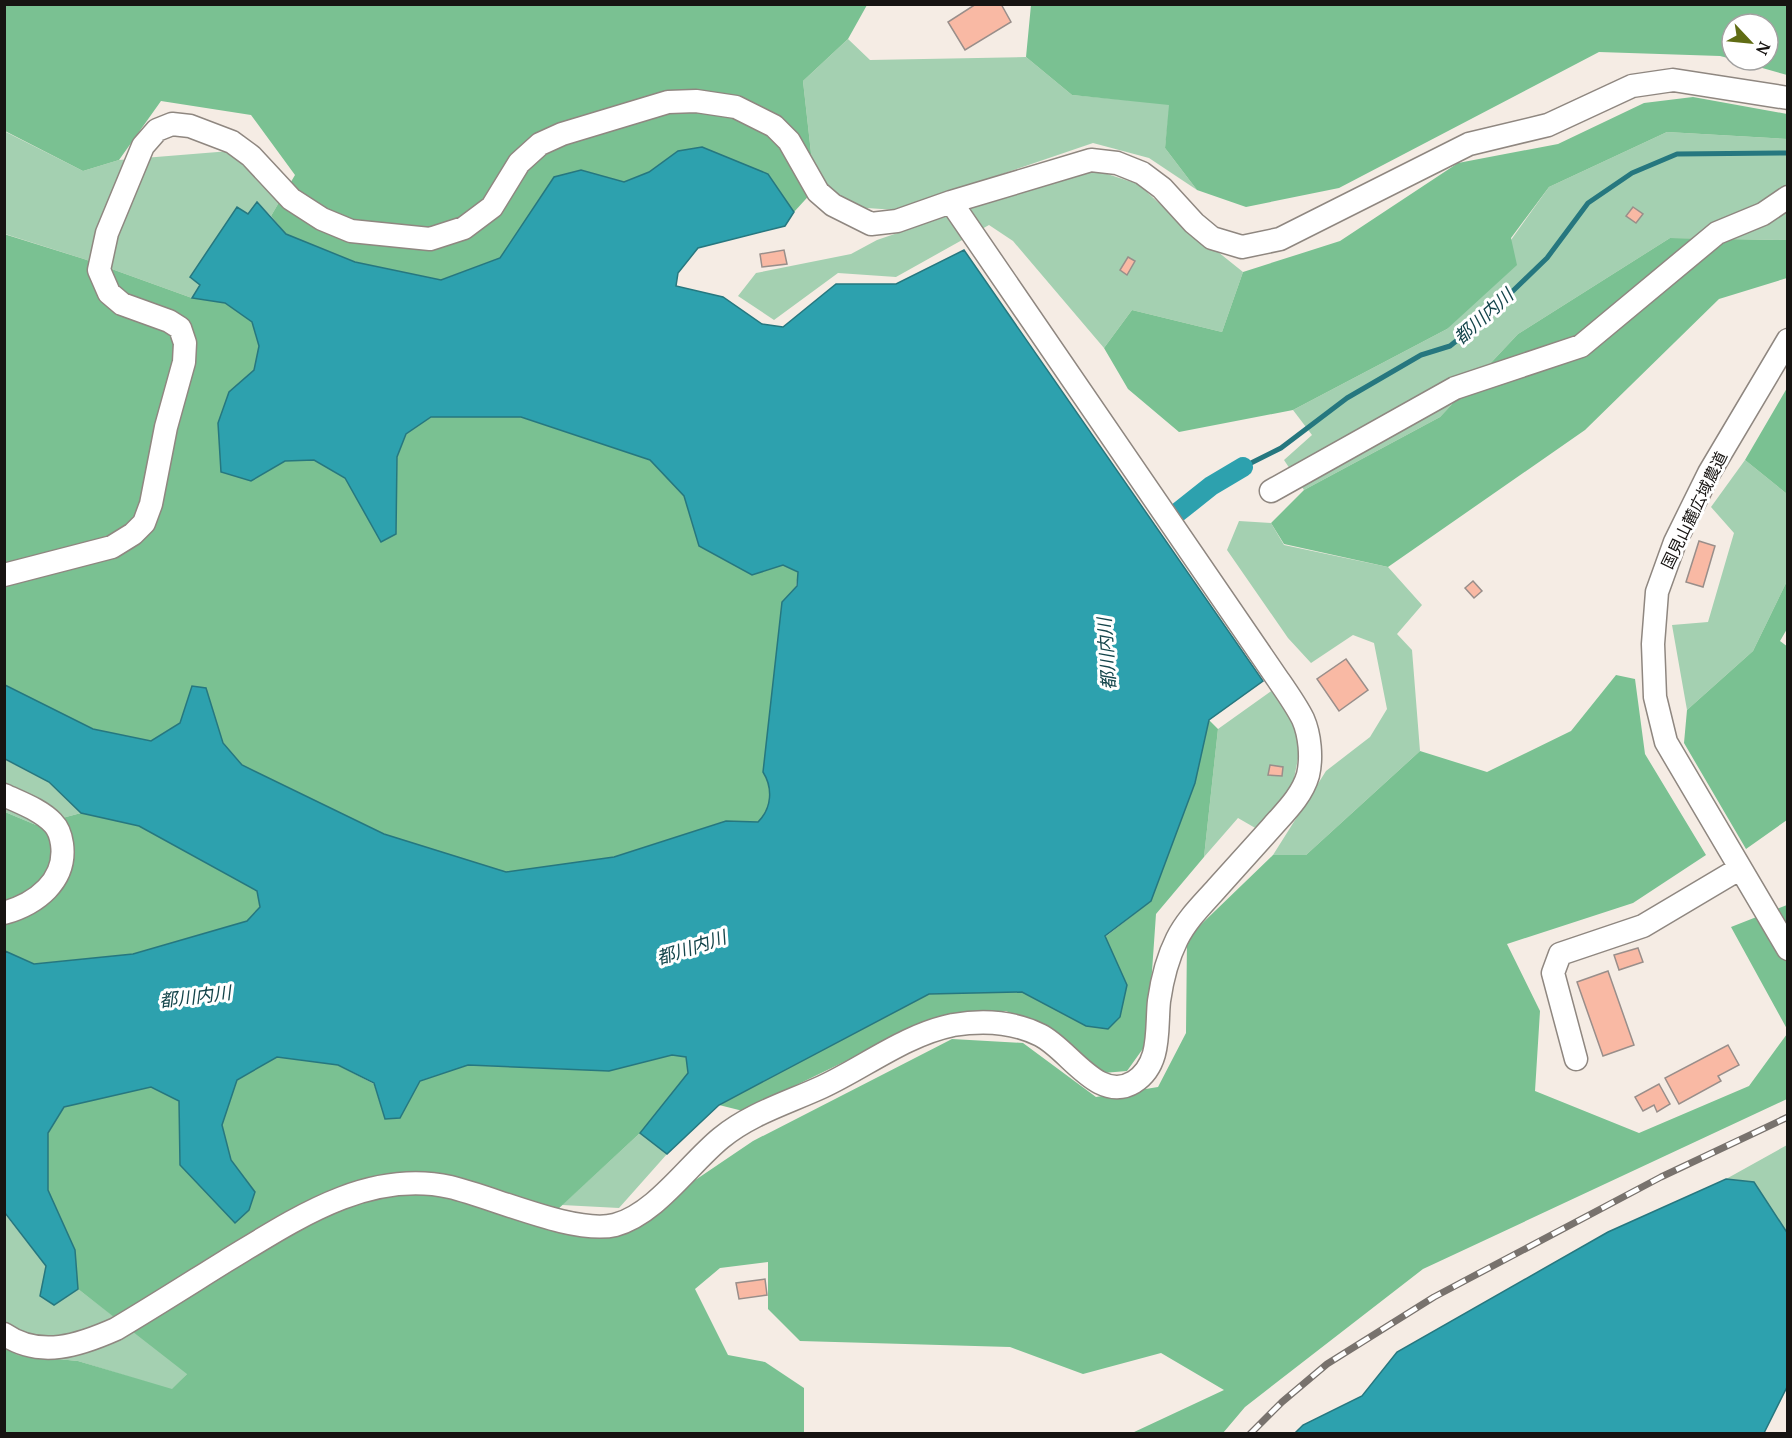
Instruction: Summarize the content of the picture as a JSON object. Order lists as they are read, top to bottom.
{
  "streets": {
    "street": ["国見山麓広域農道"]
  },
  "water": ["都川内川"],
  "north": "bottom right"
}
